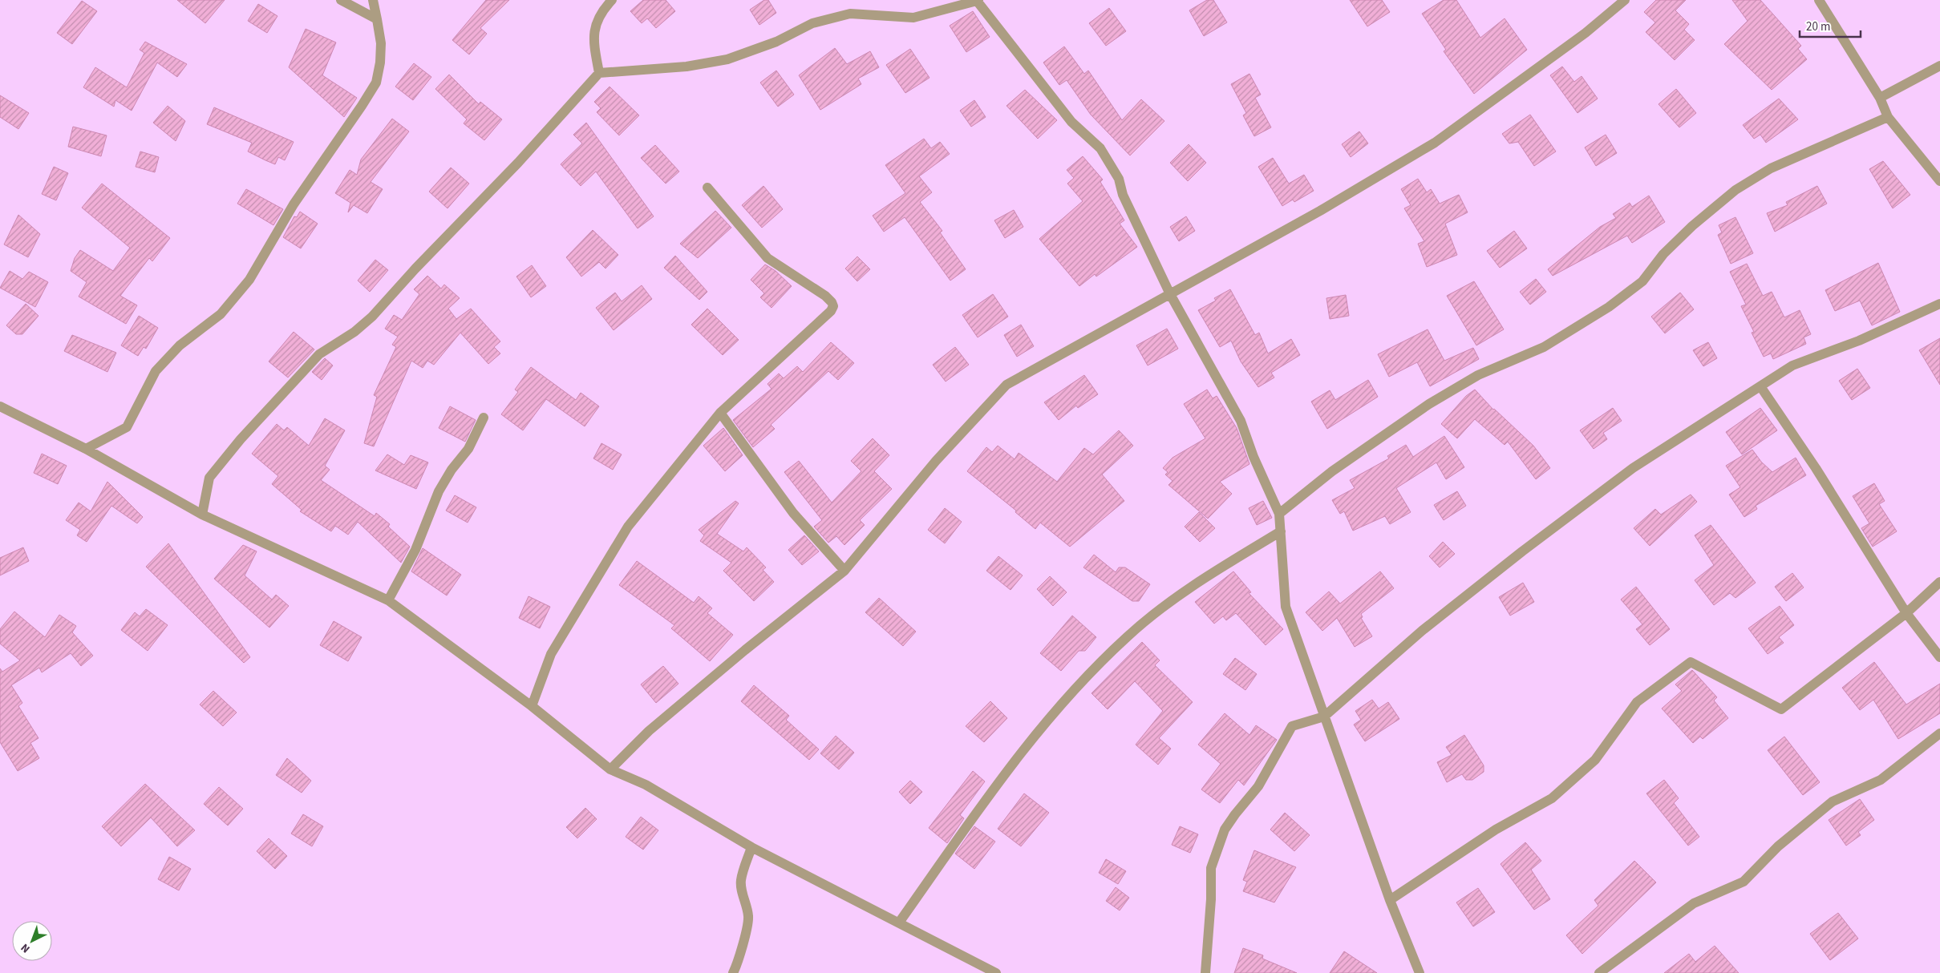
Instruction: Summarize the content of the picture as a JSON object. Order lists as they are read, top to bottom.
{
  "scale_bar": "20 m",
  "north": "bottom left"
}
